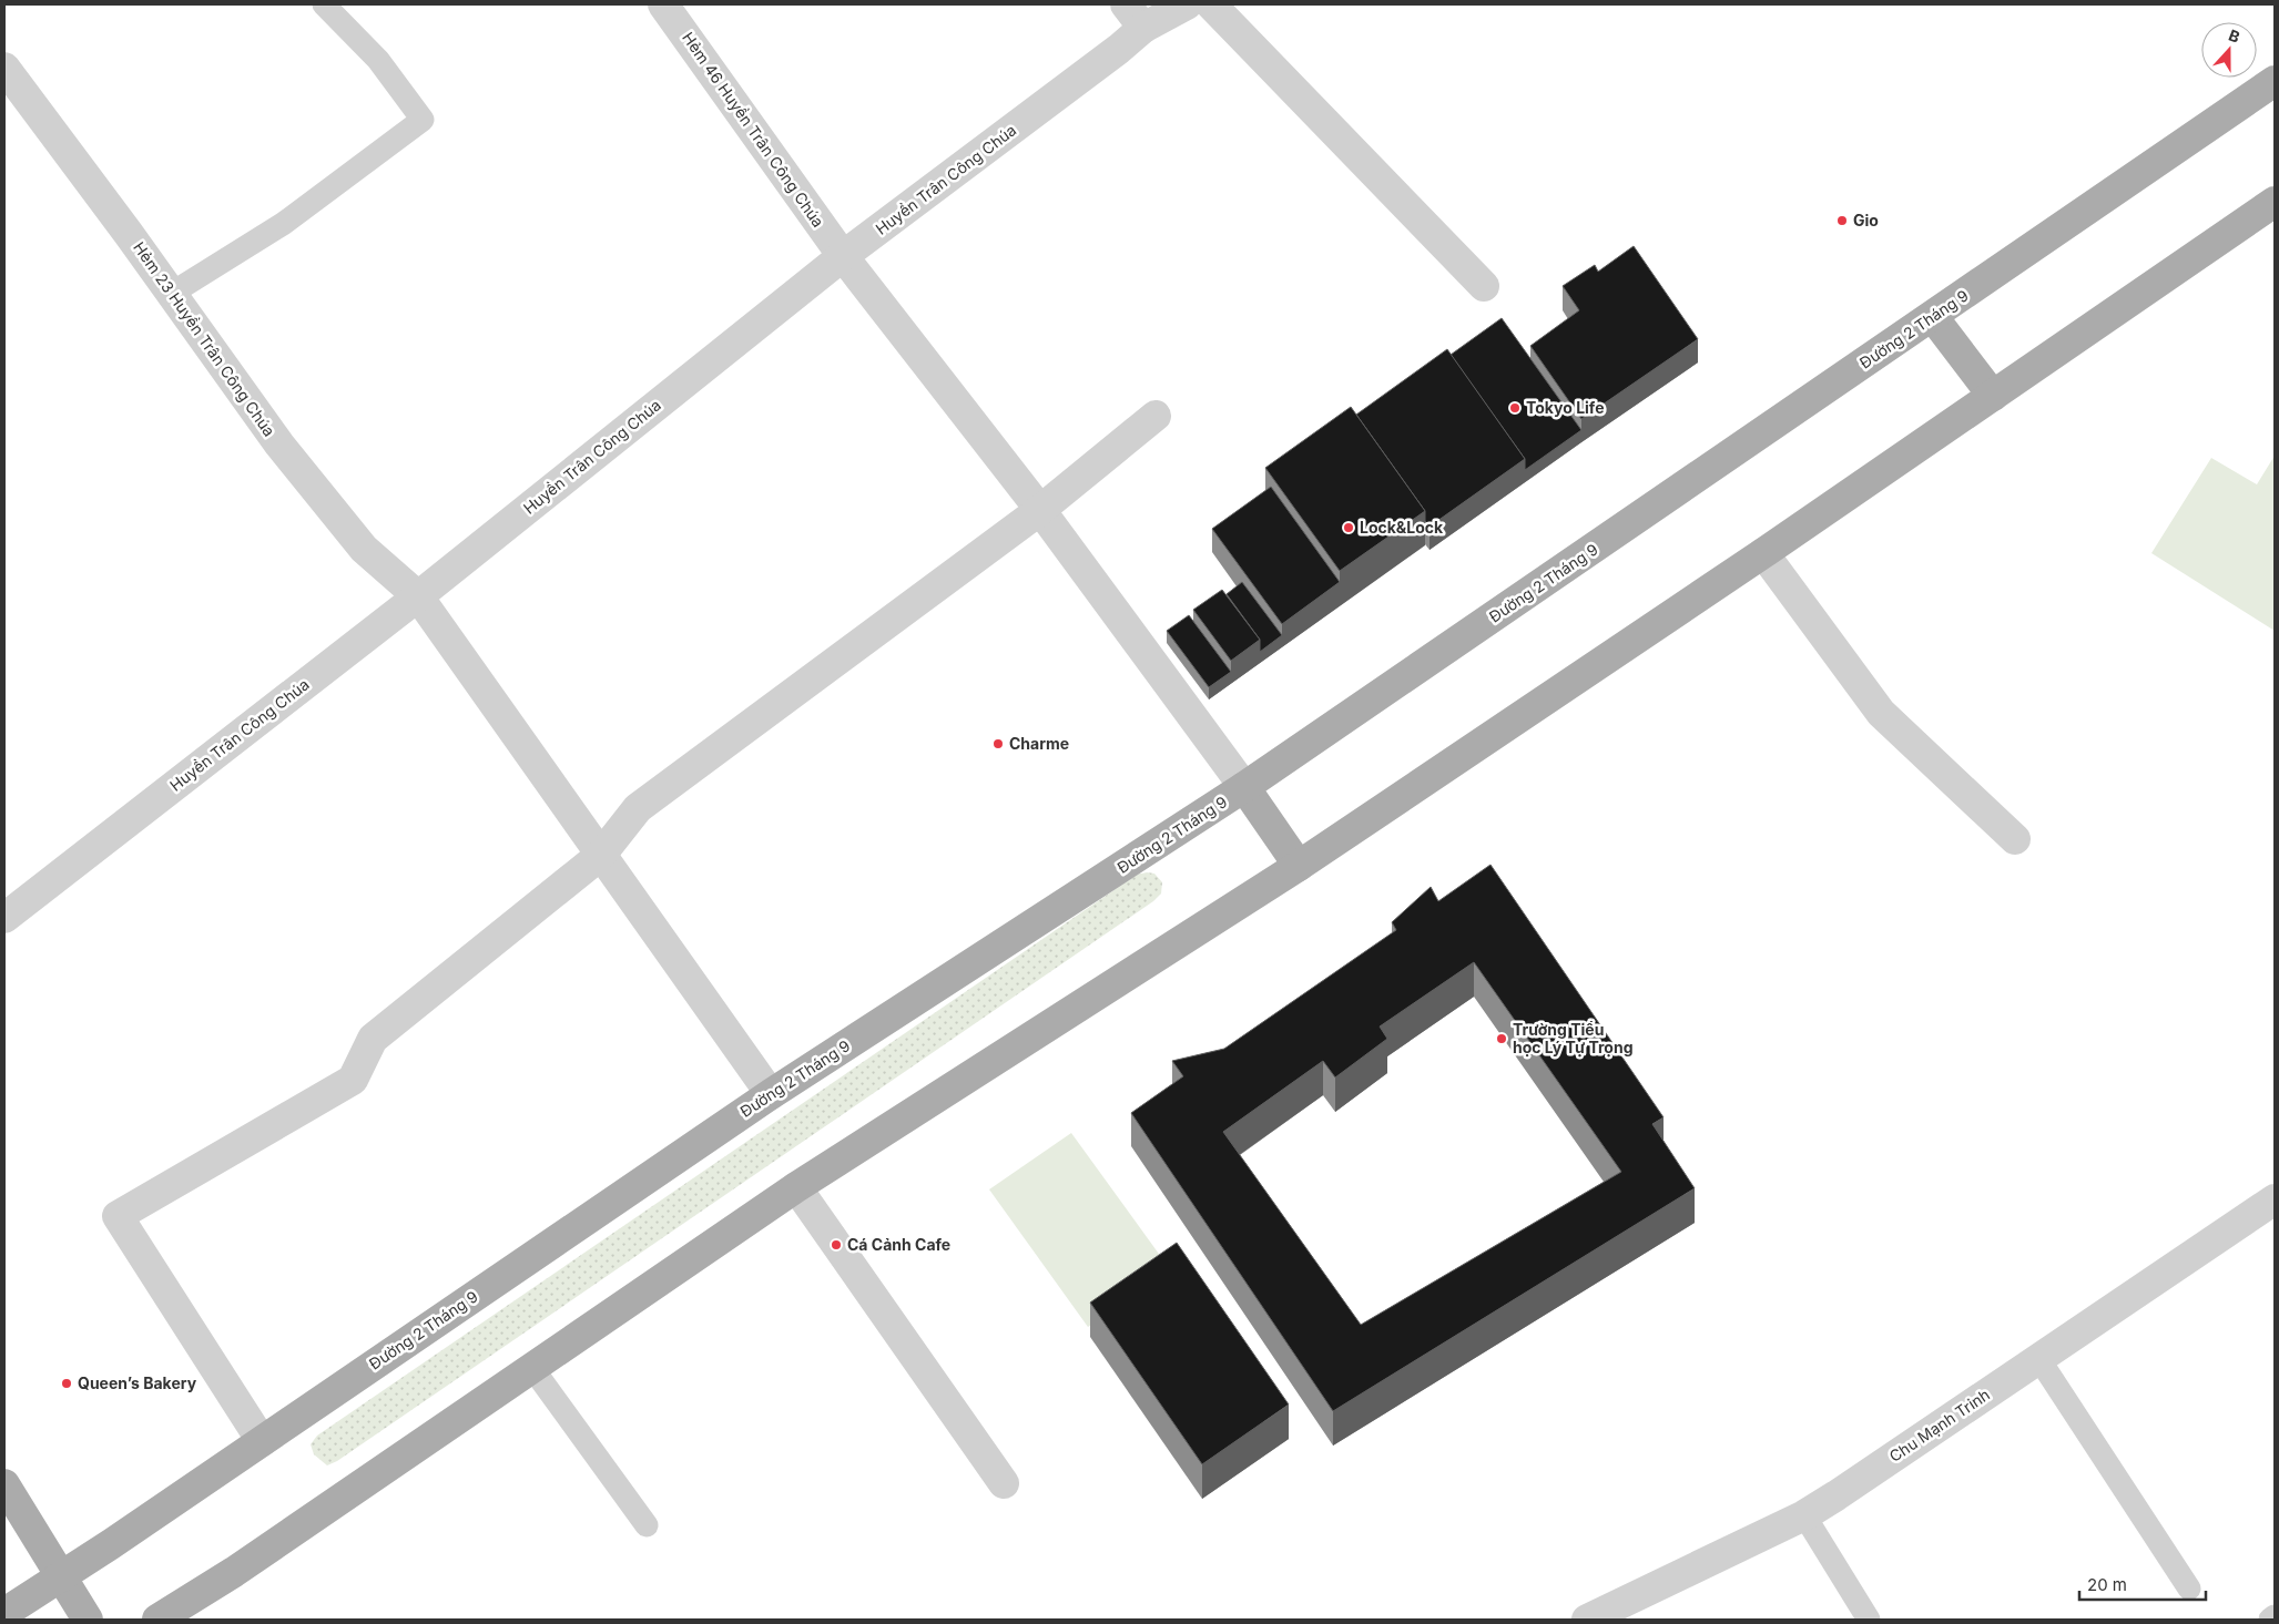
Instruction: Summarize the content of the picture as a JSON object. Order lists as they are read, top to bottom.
{
  "streets": {
    "main road": ["Đường 2 Tháng 9"],
    "street": [
      "Hẻm 46 Huyền Trân Công Chúa",
      "Huyền Trân Công Chúa",
      "Hẻm 23 Huyền Trân Công Chúa",
      "Chu Mạnh Trinh"
    ]
  },
  "crossings": [
    ["Hẻm 46 Huyền Trân Công Chúa", "Huyền Trân Công Chúa"],
    ["Hẻm 46 Huyền Trân Công Chúa", "Đường 2 Tháng 9"],
    ["Huyền Trân Công Chúa", "Hẻm 23 Huyền Trân Công Chúa"],
    ["Đường 2 Tháng 9", "Hẻm 23 Huyền Trân Công Chúa"]
  ],
  "places": [
    "Gio",
    "Tokyo Life",
    "Lock&Lock",
    "Charme",
    "Trường Tiểu học Lý Tự Trọng",
    "Cá Cảnh Cafe",
    "Queen’s Bakery"
  ],
  "scale_bar": "20 m",
  "north": "top"
}
